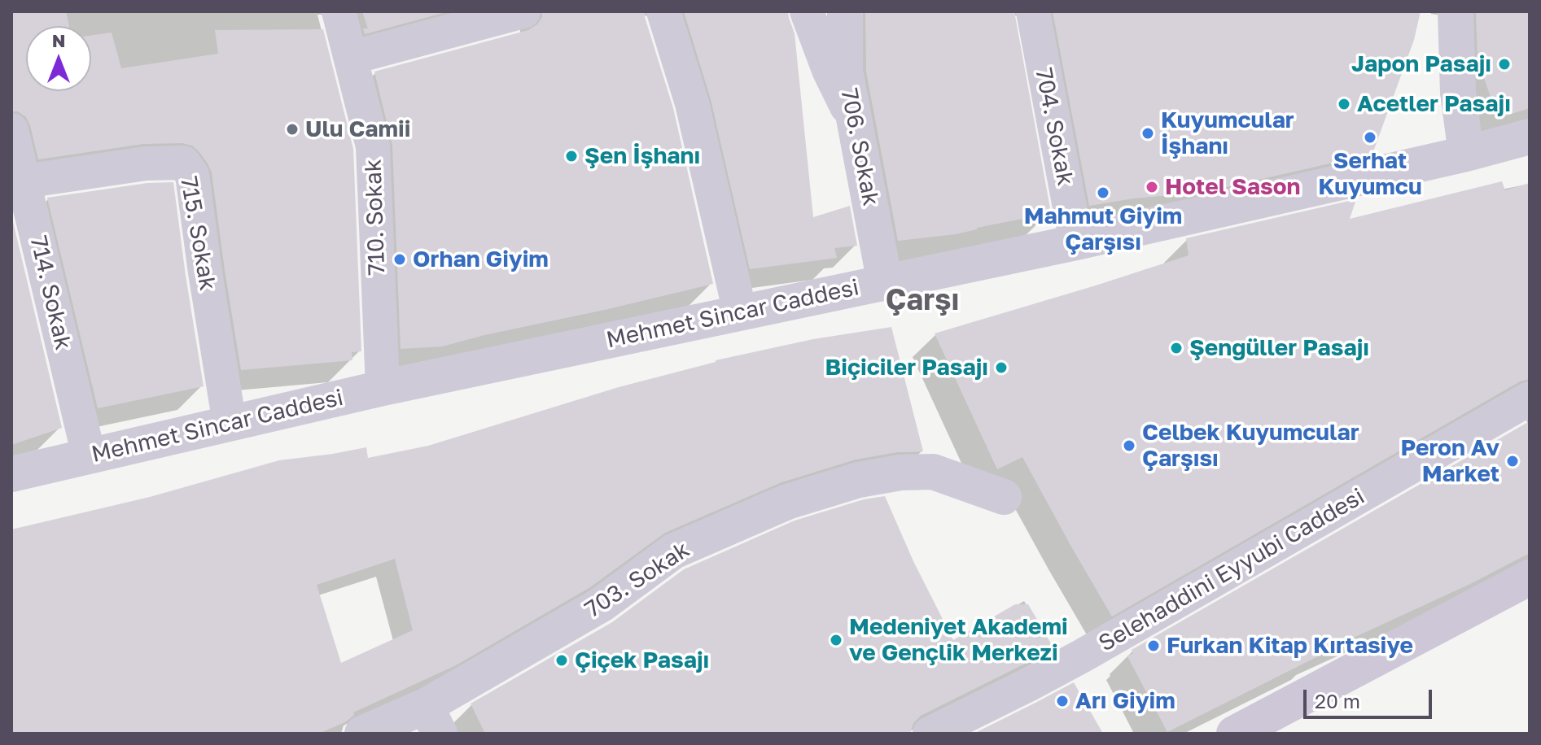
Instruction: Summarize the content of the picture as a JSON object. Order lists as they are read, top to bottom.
{
  "streets": {
    "street": [
      "704. Sokak",
      "706. Sokak",
      "710. Sokak",
      "715. Sokak",
      "714. Sokak",
      "Mehmet Sincar Caddesi",
      "Selehaddini Eyyubi Caddesi",
      "703. Sokak"
    ]
  },
  "crossings": [
    ["704. Sokak", "Mehmet Sincar Caddesi"],
    ["706. Sokak", "Mehmet Sincar Caddesi"],
    ["710. Sokak", "Mehmet Sincar Caddesi"],
    ["715. Sokak", "714. Sokak"],
    ["715. Sokak", "Mehmet Sincar Caddesi"],
    ["714. Sokak", "Mehmet Sincar Caddesi"]
  ],
  "districts": ["Çarşı"],
  "places": [
    "Japon Pasajı",
    "Acetler Pasajı",
    "Ulu Camii",
    "Kuyumcular İşhanı",
    "Serhat Kuyumcu",
    "Şen İşhanı",
    "Hotel Sason",
    "Mahmut Giyim Çarşısı",
    "Orhan Giyim",
    "Şengüller Pasajı",
    "Biçiciler Pasajı",
    "Celbek Kuyumcular Çarşısı",
    "Peron Av Market",
    "Medeniyet Akademi ve Gençlik Merkezi",
    "Furkan Kitap Kırtasiye",
    "Çiçek Pasajı",
    "Arı Giyim"
  ],
  "scale_bar": "20 m",
  "north": "top"
}
